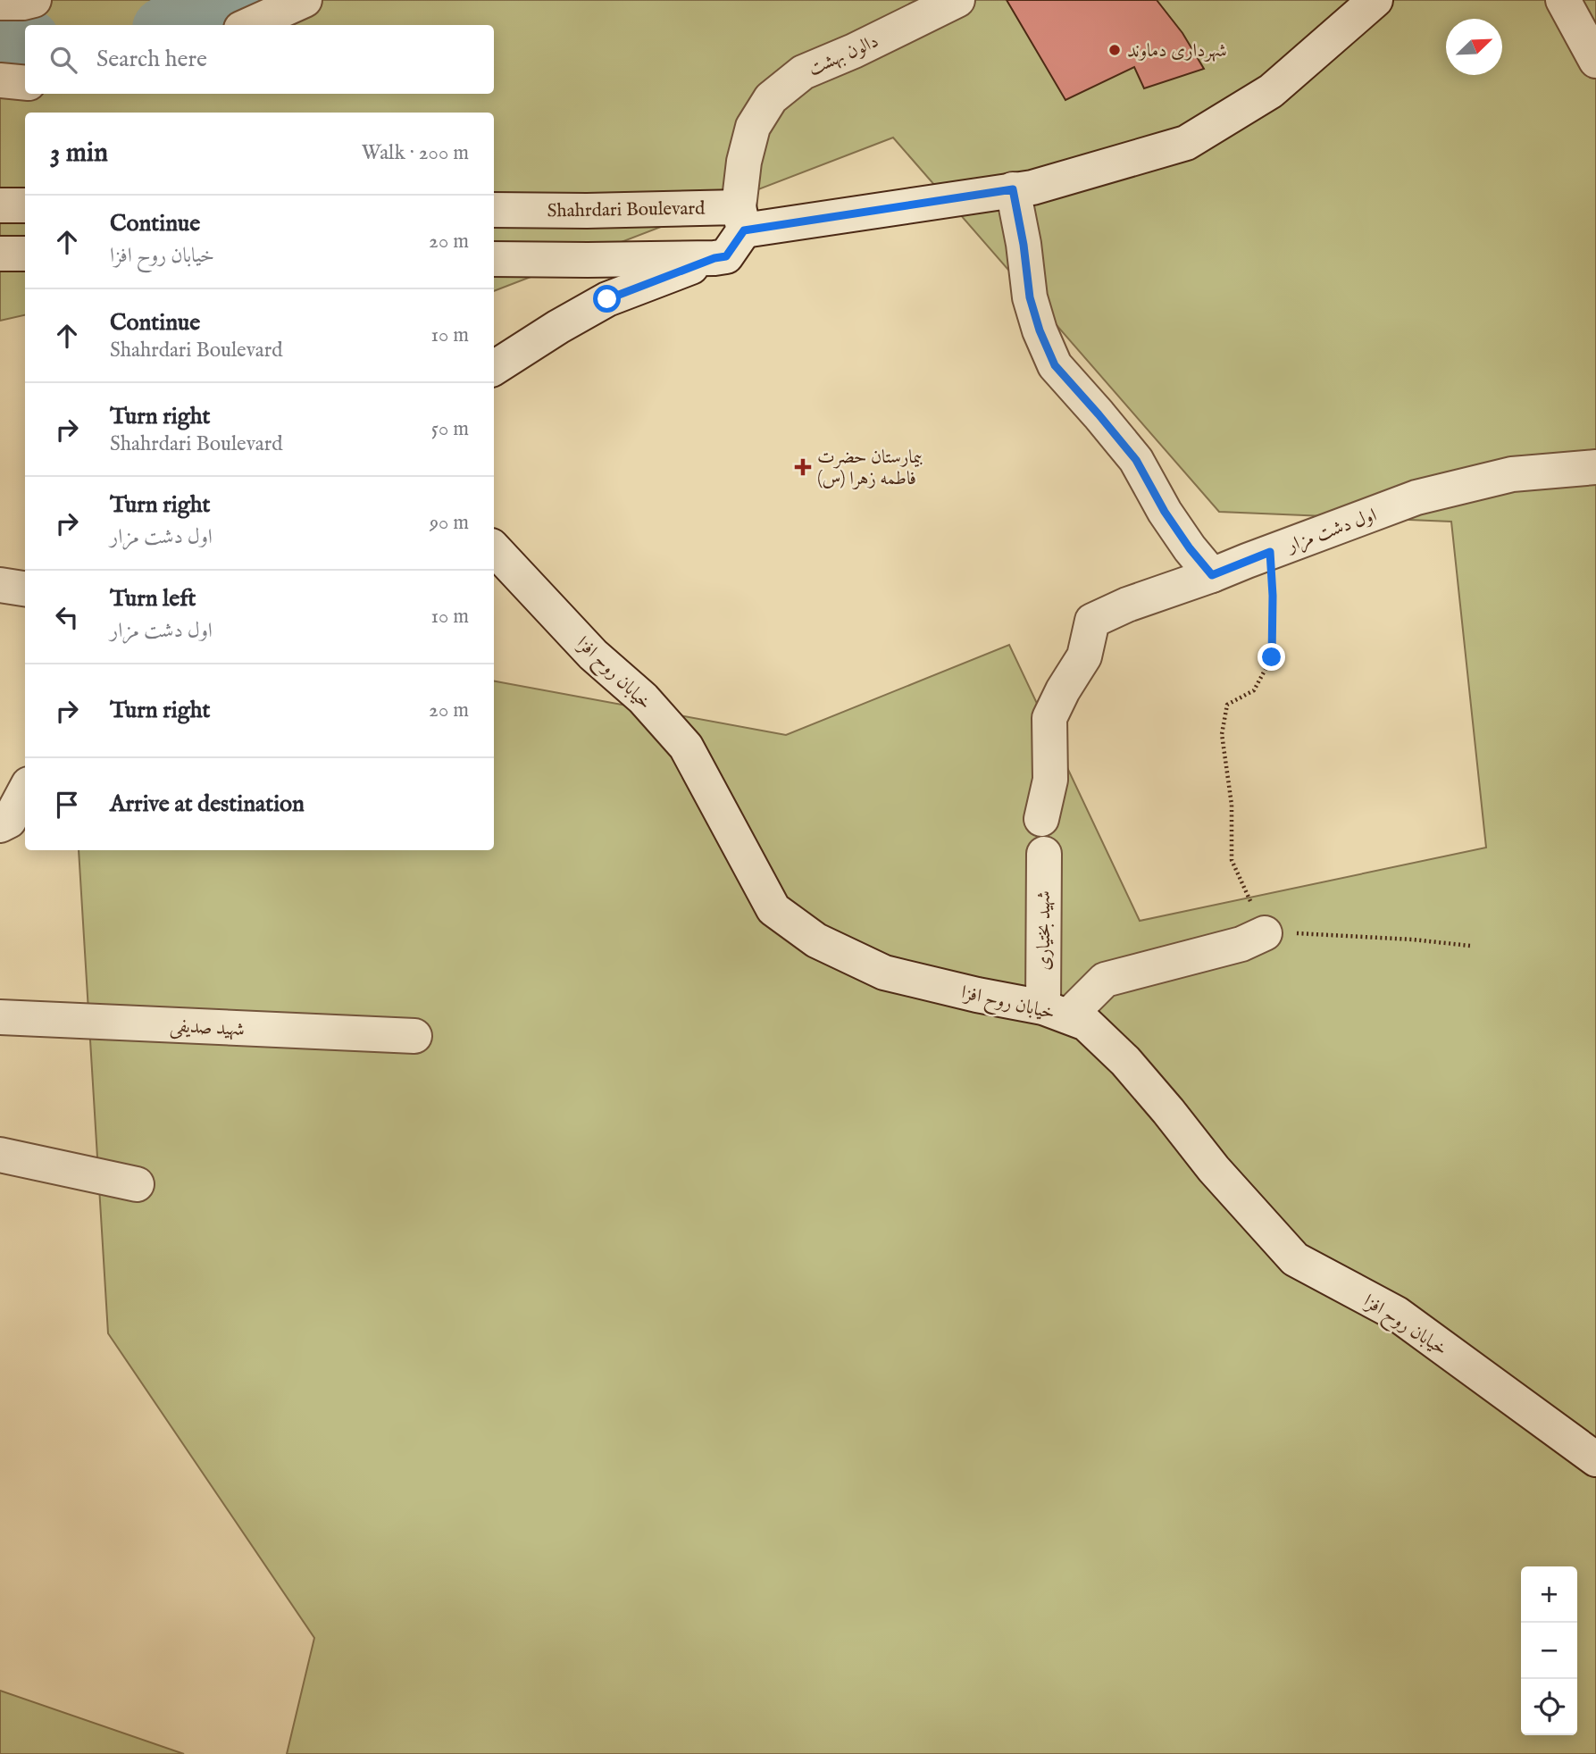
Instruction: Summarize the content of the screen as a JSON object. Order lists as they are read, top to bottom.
{
  "streets": {
    "street": [
      "دالون بهشت",
      "Shahrdari Boulevard",
      "اول دشت مزار",
      "خیابان روح افزا",
      "شهید بختیاری",
      "شهید صدیفی"
    ]
  },
  "crossings": [
    ["دالون بهشت", "Shahrdari Boulevard"],
    ["خیابان روح افزا", "شهید بختیاری"]
  ],
  "places": {
    "other": ["شهرداری دماوند"],
    "health": ["بیمارستان حضرت فاطمه زهرا (س)"]
  },
  "north": "top right",
  "page": {
    "search": "Search here",
    "heading": ["3 min", "Walk · 200 m"],
    "list": [
      ["Continue", "خیابان روح افزا", "20 m"],
      ["Continue", "Shahrdari Boulevard", "10 m"],
      ["Turn right", "Shahrdari Boulevard", "50 m"],
      ["Turn right", "اول دشت مزار", "90 m"],
      ["Turn left", "اول دشت مزار", "10 m"],
      ["Turn right", "20 m"],
      "Arrive at destination"
    ],
    "map_buttons": ["+", "−"]
  }
}
